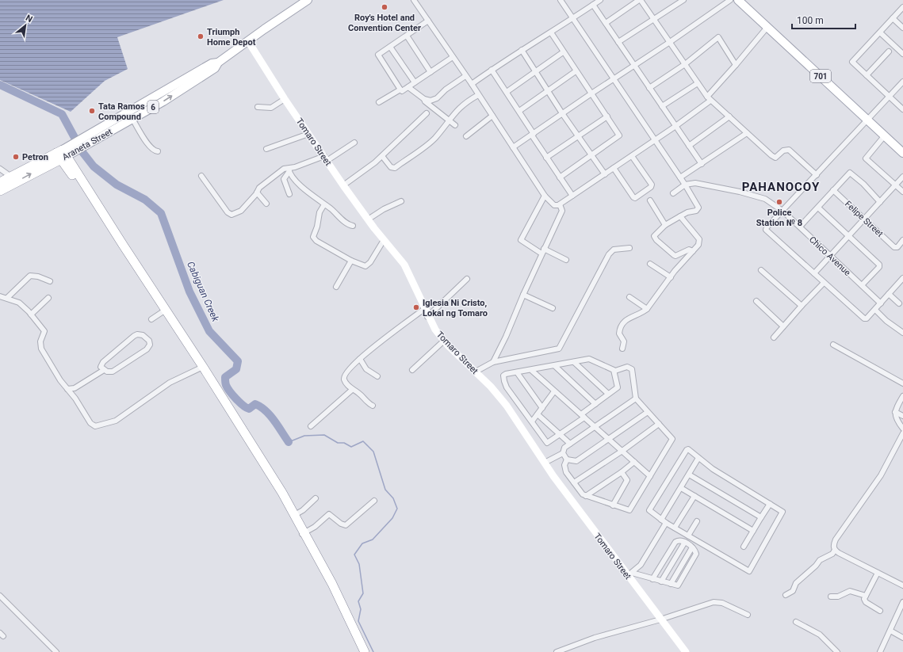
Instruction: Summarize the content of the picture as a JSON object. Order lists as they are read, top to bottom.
{
  "streets": {
    "highway": ["6", "Araneta Street"],
    "main road": ["701"],
    "street": ["Tomaro Street", "Felipe Street", "Chico Avenue"]
  },
  "crossings": [
    ["Tomaro Street", "Araneta Street"]
  ],
  "districts": ["PAHANOCOY"],
  "water": ["Cabiguan Creek"],
  "places": [
    "Roy's Hotel and Convention Center",
    "Triumph Home Depot",
    "Tata Ramos Compound",
    "Petron",
    "Police Station № 8",
    "Iglesia Ni Cristo, Lokal ng Tomaro"
  ],
  "scale_bar": "100 m",
  "north": "top right"
}
